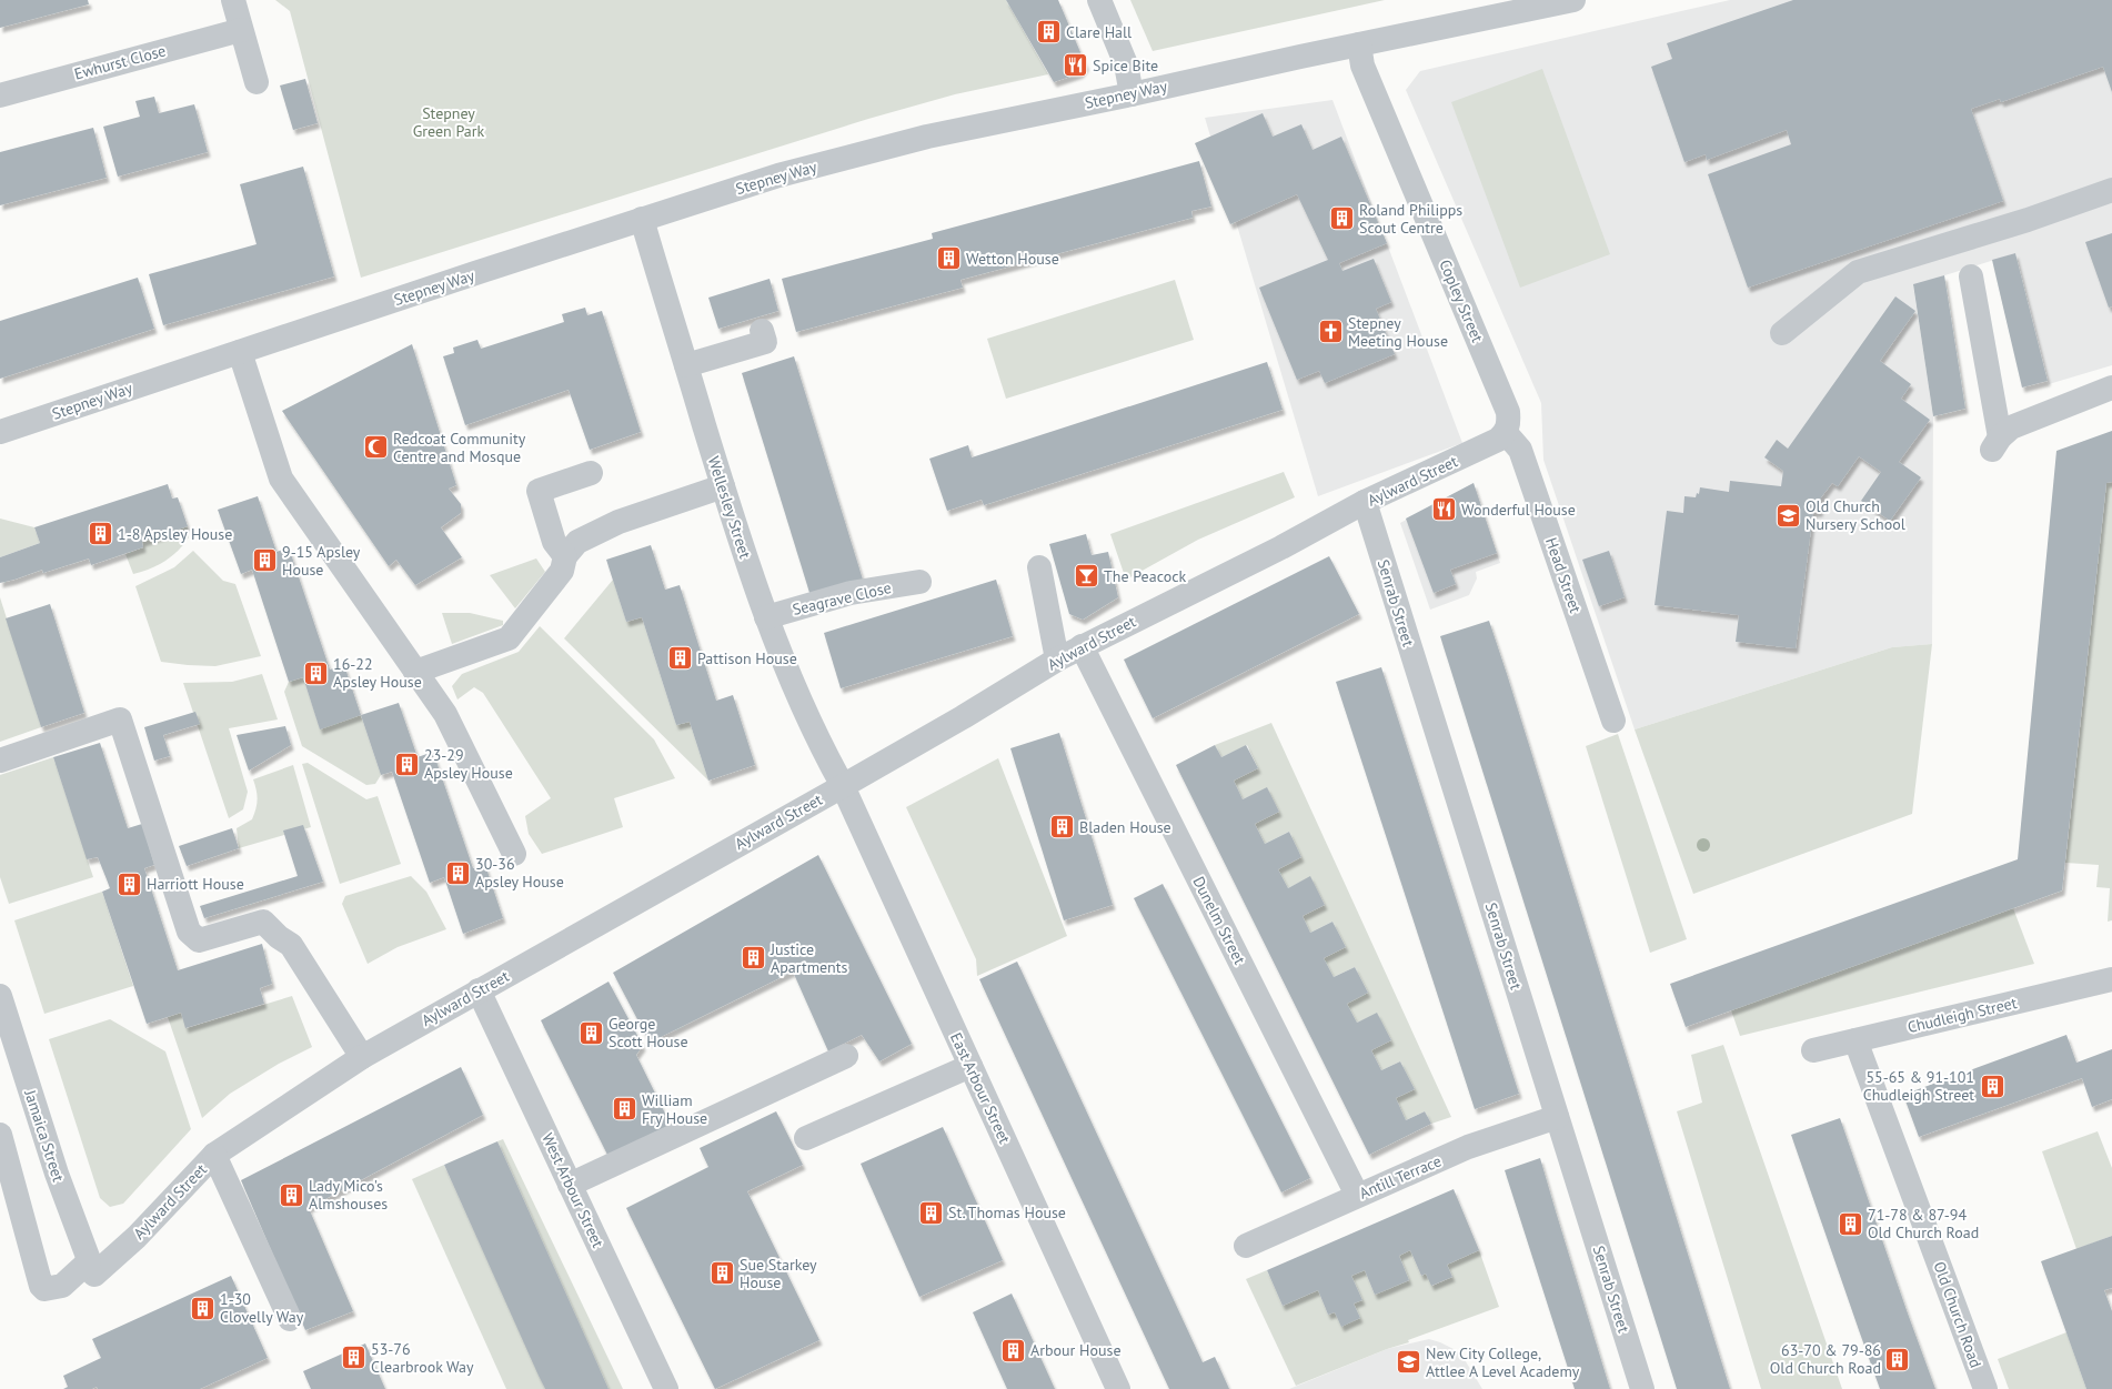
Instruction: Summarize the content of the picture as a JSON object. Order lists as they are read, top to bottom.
{
  "streets": {
    "street": [
      "Ewhurst Close",
      "Stepney Way",
      "Copley Street",
      "Aylward Street",
      "Wellesley Street",
      "Head Street",
      "Seagrave Close",
      "Senrab Street",
      "Dunelm Street",
      "Chudleigh Street",
      "East Arbour Street",
      "Jamaica Street",
      "Antill Terrace",
      "West Arbour Street",
      "Old Church Road"
    ]
  },
  "crossings": [
    ["Stepney Way", "Copley Street"],
    ["Stepney Way", "Wellesley Street"],
    ["Copley Street", "Aylward Street"],
    ["Copley Street", "Head Street"],
    ["Aylward Street", "Wellesley Street"],
    ["Aylward Street", "Head Street"],
    ["Aylward Street", "Senrab Street"],
    ["Aylward Street", "Dunelm Street"],
    ["Aylward Street", "East Arbour Street"],
    ["Aylward Street", "Jamaica Street"],
    ["Aylward Street", "West Arbour Street"],
    ["Wellesley Street", "Seagrave Close"],
    ["Wellesley Street", "East Arbour Street"],
    ["Senrab Street", "Antill Terrace"],
    ["Dunelm Street", "Antill Terrace"],
    ["Chudleigh Street", "Old Church Road"]
  ],
  "parks": ["Stepney Green Park"],
  "places": {
    "building": [
      "Clare Hall",
      "Roland Philipps Scout Centre",
      "Wetton House",
      "1-8 Apsley House",
      "9-15 Apsley House",
      "Pattison House",
      "16-22 Apsley House",
      "23-29 Apsley House",
      "Bladen House",
      "30-36 Apsley House",
      "Harriott House",
      "Justice Apartments",
      "George Scott House",
      "55-65 & 91-101 Chudleigh Street",
      "William Fry House",
      "Lady Mico's Almshouses",
      "St. Thomas House",
      "71-78 & 87-94 Old Church Road",
      "Sue Starkey House",
      "1-30 Clovelly Way",
      "Arbour House",
      "53-76 Clearbrook Way",
      "63-70 & 79-86 Old Church Road"
    ],
    "restaurant": ["Spice Bite", "Wonderful House"],
    "church": ["Stepney Meeting House"],
    "mosque": ["Redcoat Community Centre and Mosque"],
    "school or university": ["Old Church Nursery School", "New City College, Attlee A Level Academy"],
    "bar": ["The Peacock"]
  }
}
